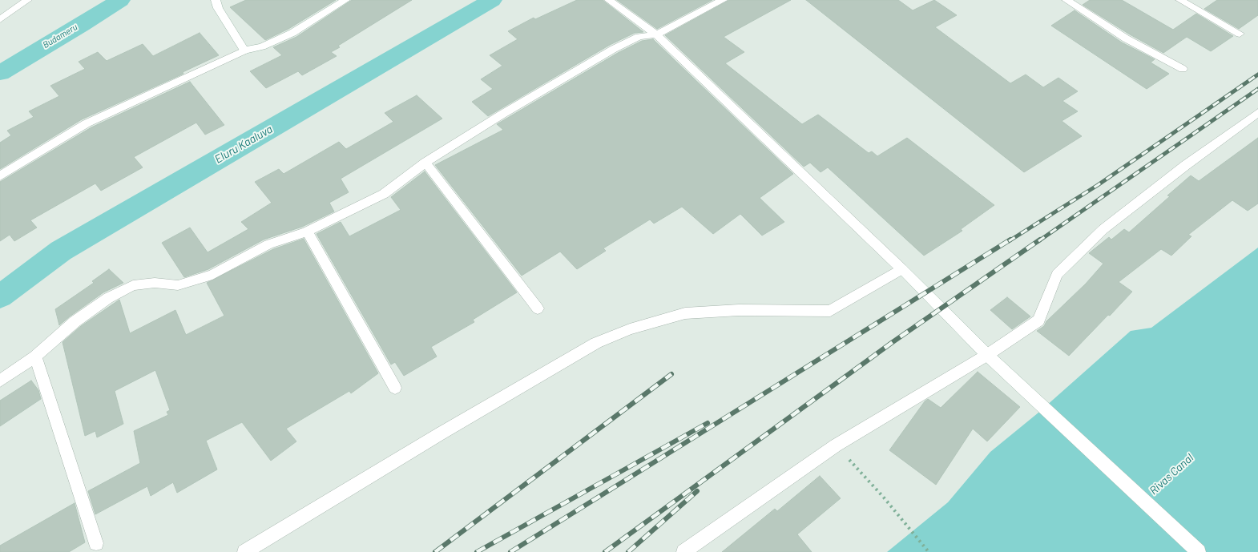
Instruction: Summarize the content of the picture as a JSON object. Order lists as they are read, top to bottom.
{
  "water": ["Budameru", "Eluru Kaaluva", "Rivas Canal"]
}
